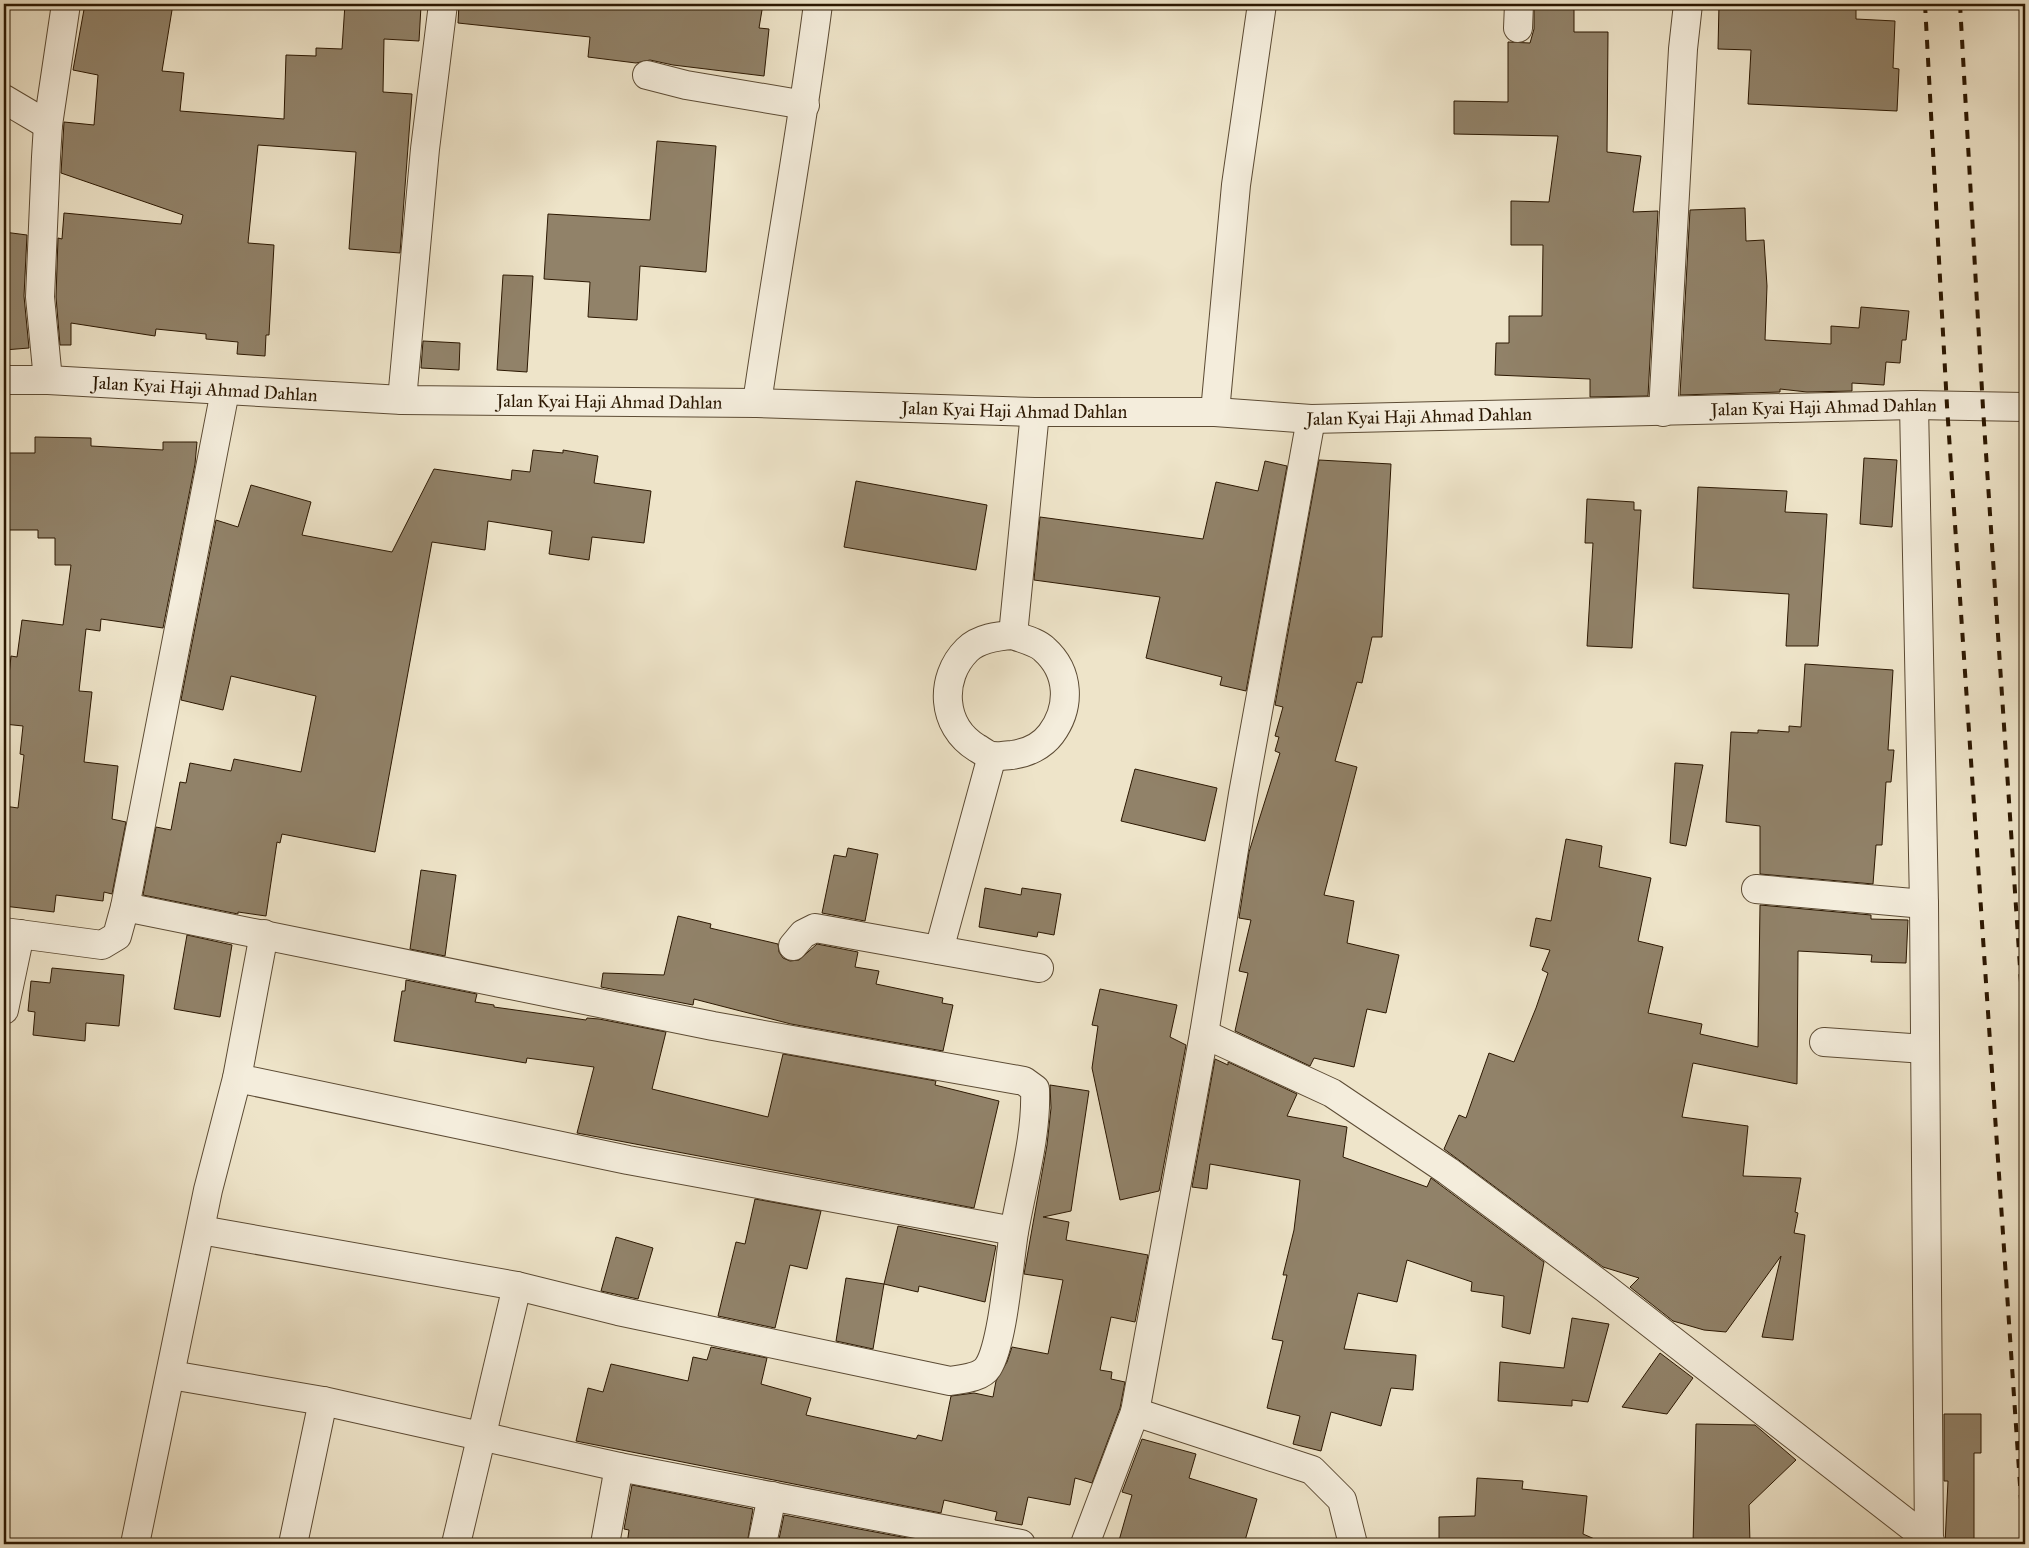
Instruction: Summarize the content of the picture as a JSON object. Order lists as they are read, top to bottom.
{
  "streets": {
    "street": ["Jalan Kyai Haji Ahmad Dahlan"]
  }
}
